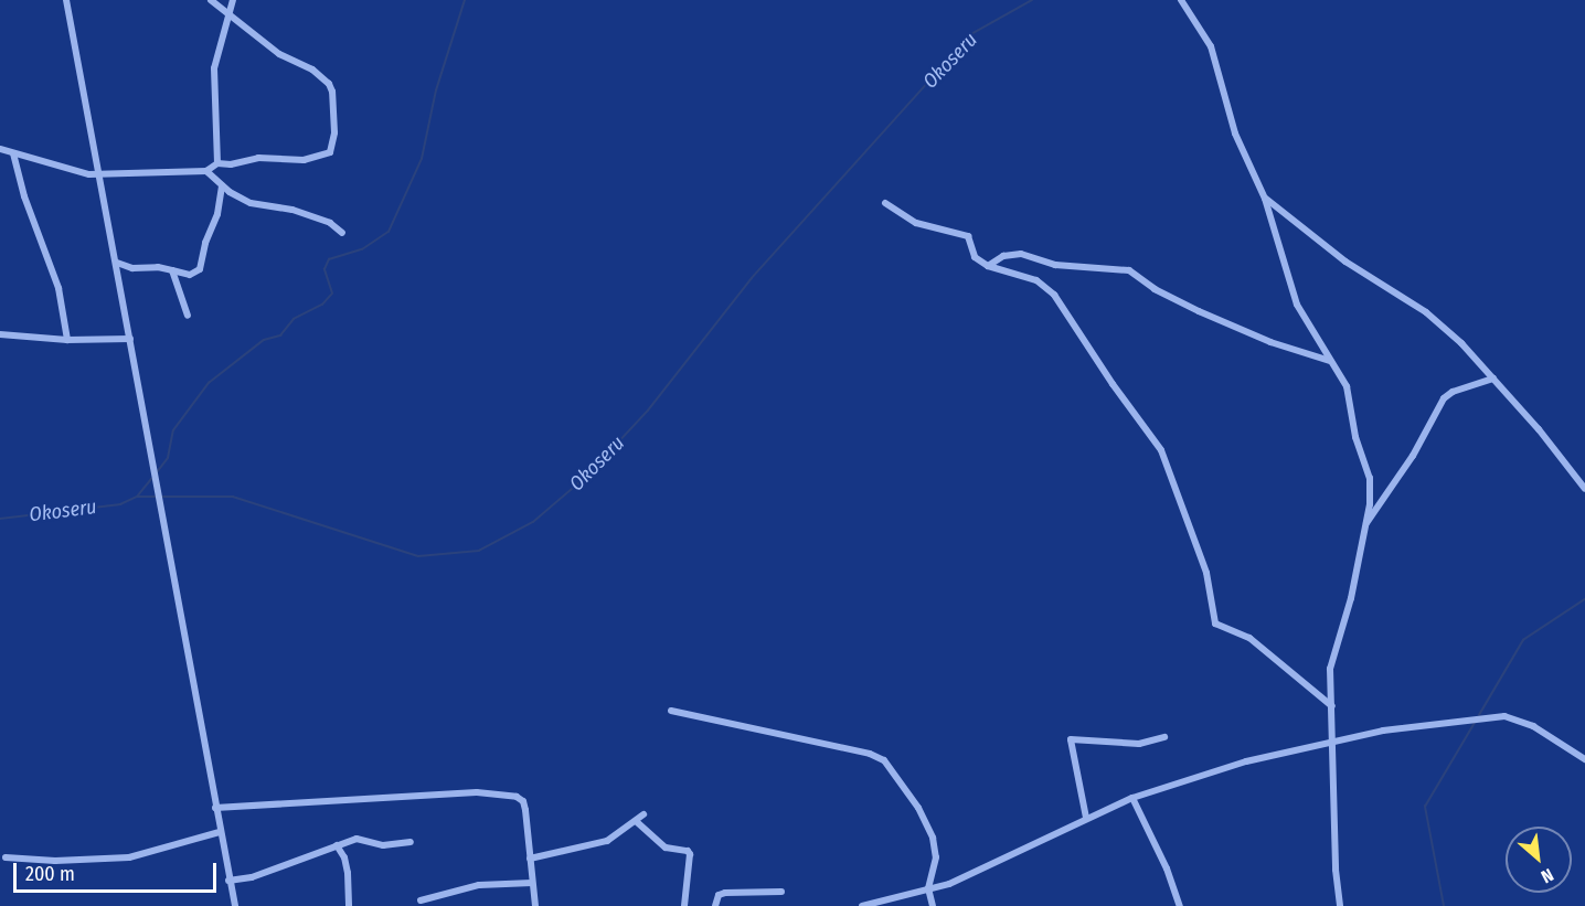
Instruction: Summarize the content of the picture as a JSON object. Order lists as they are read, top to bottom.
{
  "water": ["Okoseru"],
  "scale_bar": "200 m",
  "north": "bottom right"
}
